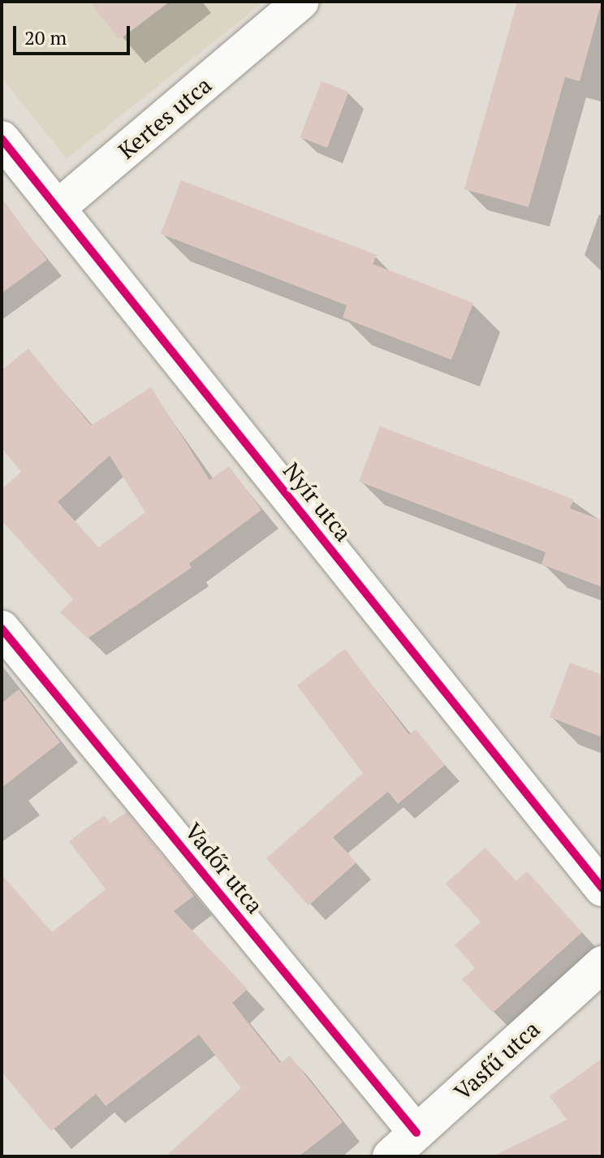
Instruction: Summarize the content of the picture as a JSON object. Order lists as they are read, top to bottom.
{
  "streets": {
    "street": [
      "Kertes utca",
      "Nyír utca",
      "Vadőr utca",
      "Vasfű utca"
    ]
  },
  "crossings": [
    ["Kertes utca", "Nyír utca"],
    ["Vadőr utca", "Vasfű utca"]
  ],
  "scale_bar": "20 m"
}
